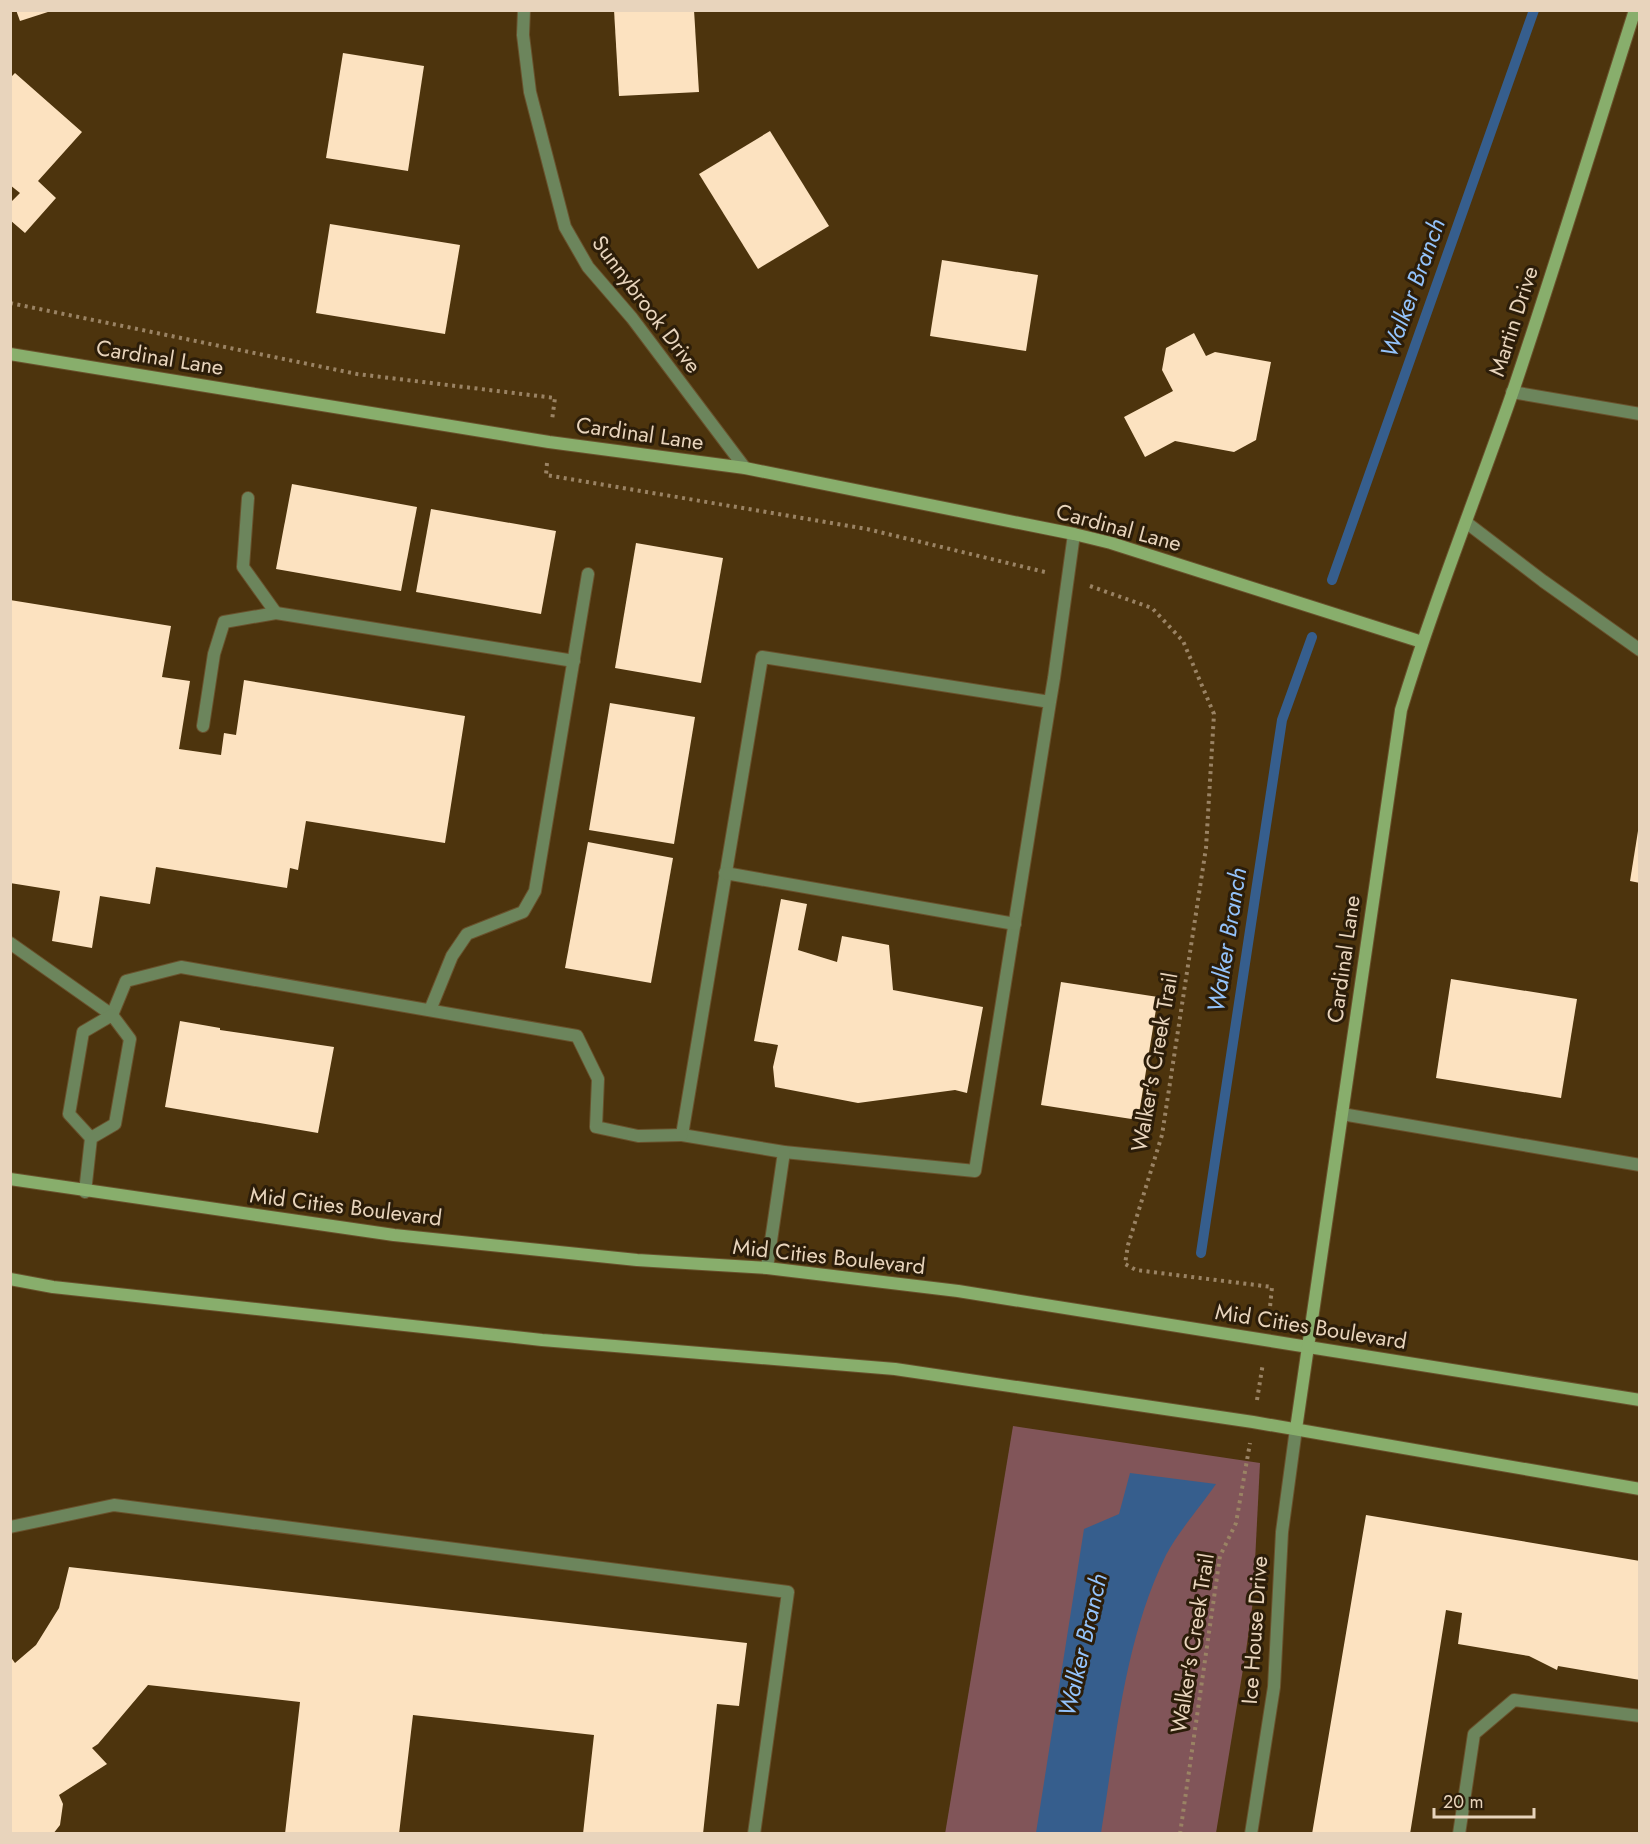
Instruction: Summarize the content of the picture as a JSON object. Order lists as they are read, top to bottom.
{
  "streets": {
    "main road": ["Martin Drive", "Cardinal Lane", "Mid Cities Boulevard"],
    "street": ["Sunnybrook Drive", "Ice House Drive"],
    "path": ["Walker's Creek Trail"]
  },
  "crossings": [
    ["Sunnybrook Drive", "Cardinal Lane"],
    ["Martin Drive", "Cardinal Lane"],
    ["Cardinal Lane", "Mid Cities Boulevard"],
    ["Cardinal Lane", "Ice House Drive"],
    ["Walker's Creek Trail", "Mid Cities Boulevard"]
  ],
  "water": ["Walker Branch"],
  "scale_bar": "20 m"
}
